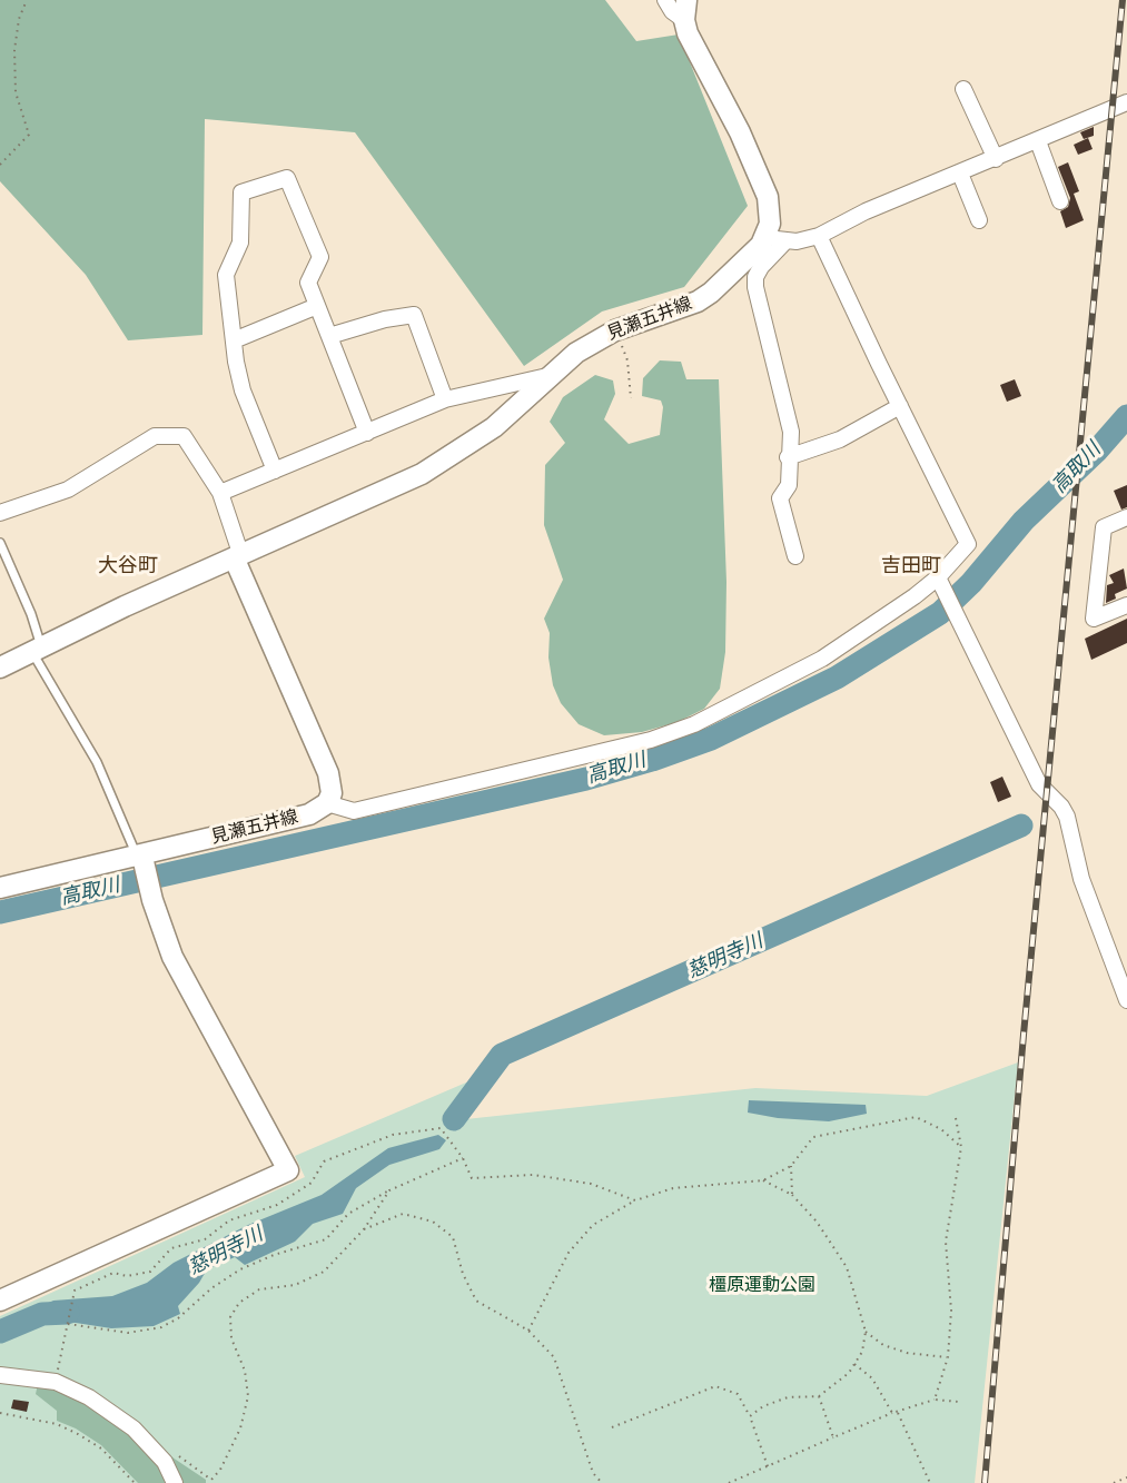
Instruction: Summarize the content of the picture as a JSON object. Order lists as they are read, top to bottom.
{
  "streets": {
    "main road": ["見瀬五井線"]
  },
  "districts": ["大谷町", "吉田町"],
  "water": ["高取川", "慈明寺川"],
  "parks": ["橿原運動公園"]
}
